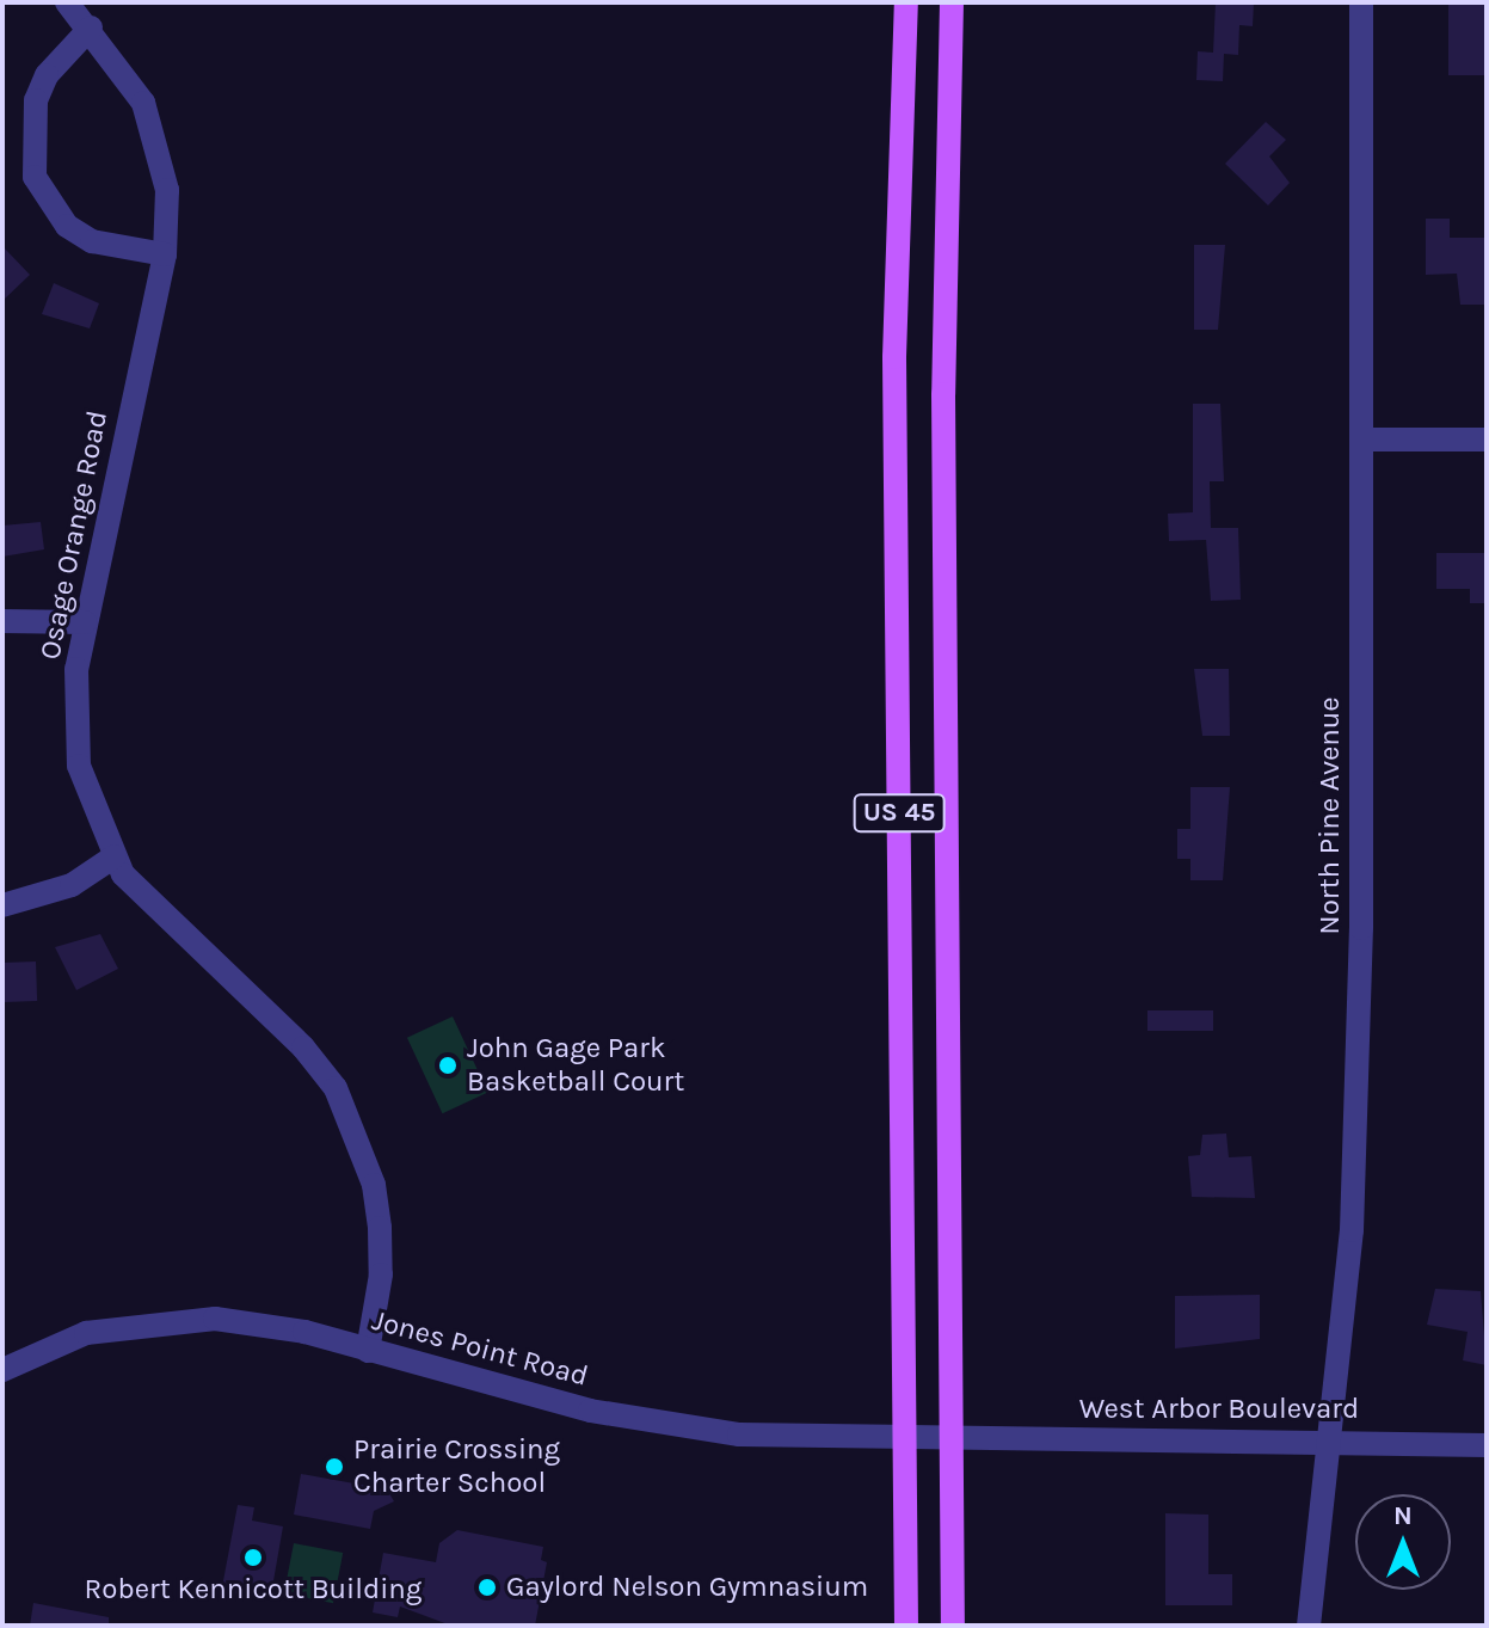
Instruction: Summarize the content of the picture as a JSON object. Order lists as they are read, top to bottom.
{
  "streets": {
    "main road": ["US 45"],
    "street": [
      "Osage Orange Road",
      "North Pine Avenue",
      "Jones Point Road",
      "West Arbor Boulevard"
    ]
  },
  "crossings": [
    ["Osage Orange Road", "Jones Point Road"],
    ["US 45", "Jones Point Road"],
    ["US 45", "West Arbor Boulevard"],
    ["North Pine Avenue", "West Arbor Boulevard"],
    ["Jones Point Road", "West Arbor Boulevard"]
  ],
  "places": [
    "John Gage Park Basketball Court",
    "Prairie Crossing Charter School",
    "Robert Kennicott Building",
    "Gaylord Nelson Gymnasium"
  ],
  "north": "top"
}
